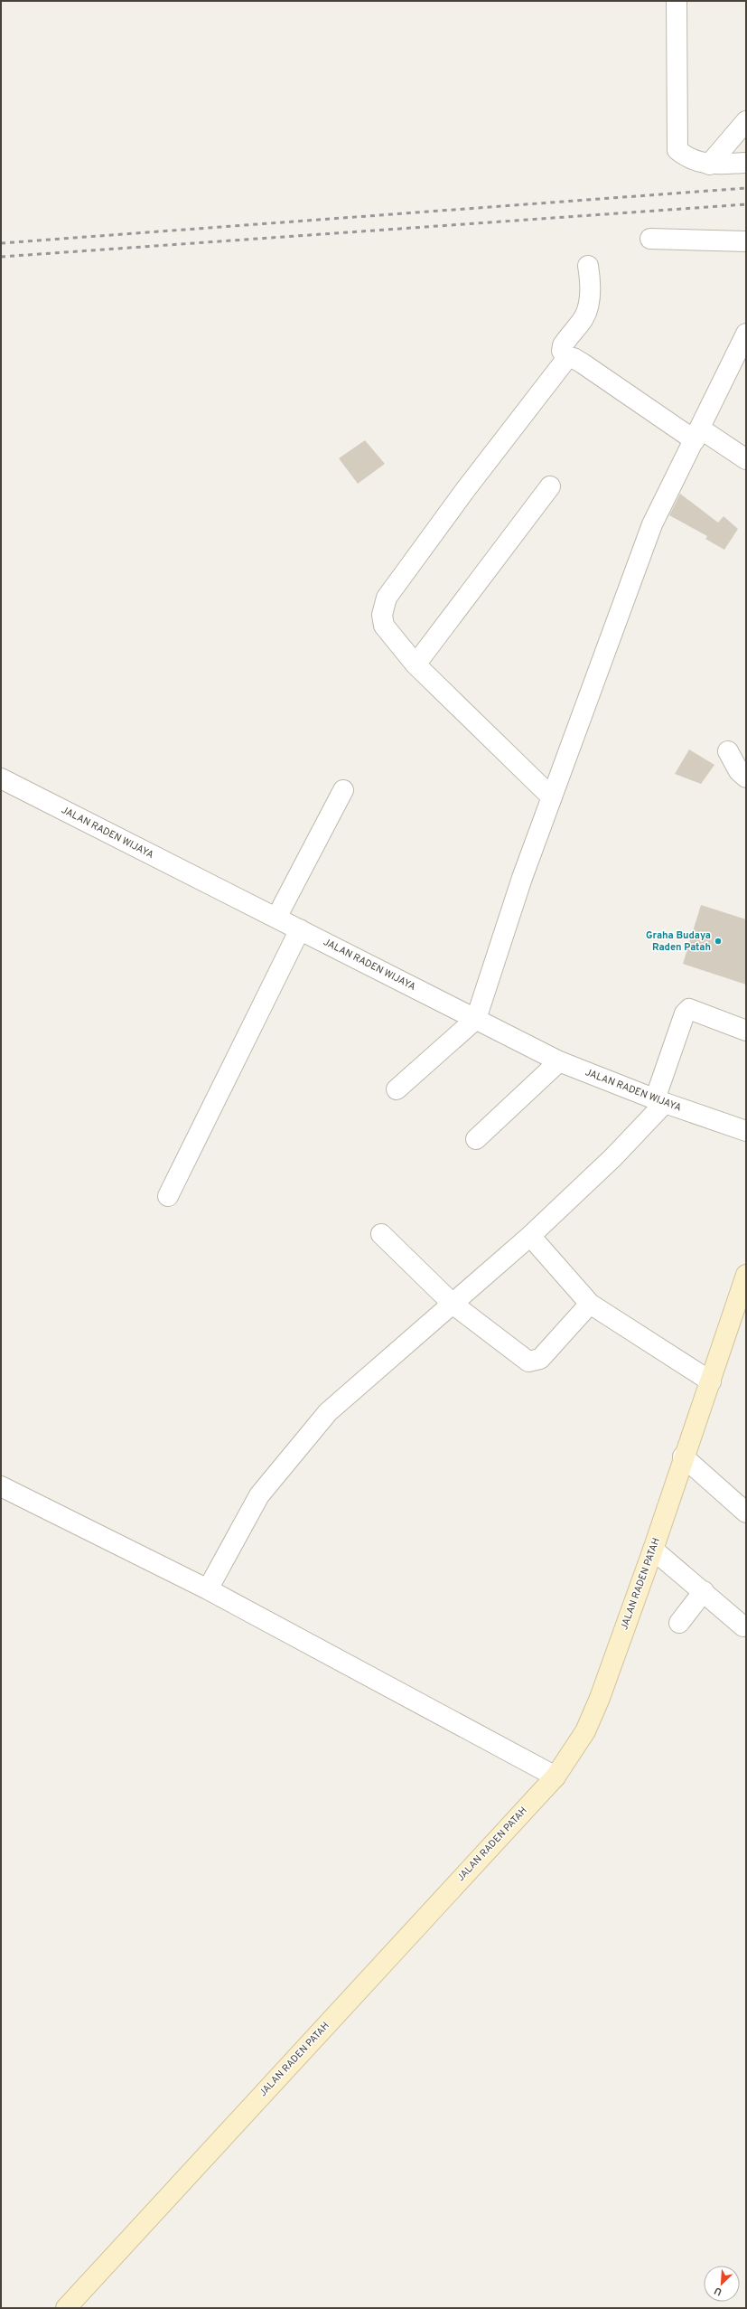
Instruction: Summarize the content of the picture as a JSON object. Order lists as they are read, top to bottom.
{
  "streets": {
    "street": ["JALAN RADEN WIJAYA", "JALAN RADEN PATAH"]
  },
  "places": ["Graha Budaya Raden Patah"],
  "north": "bottom left"
}
